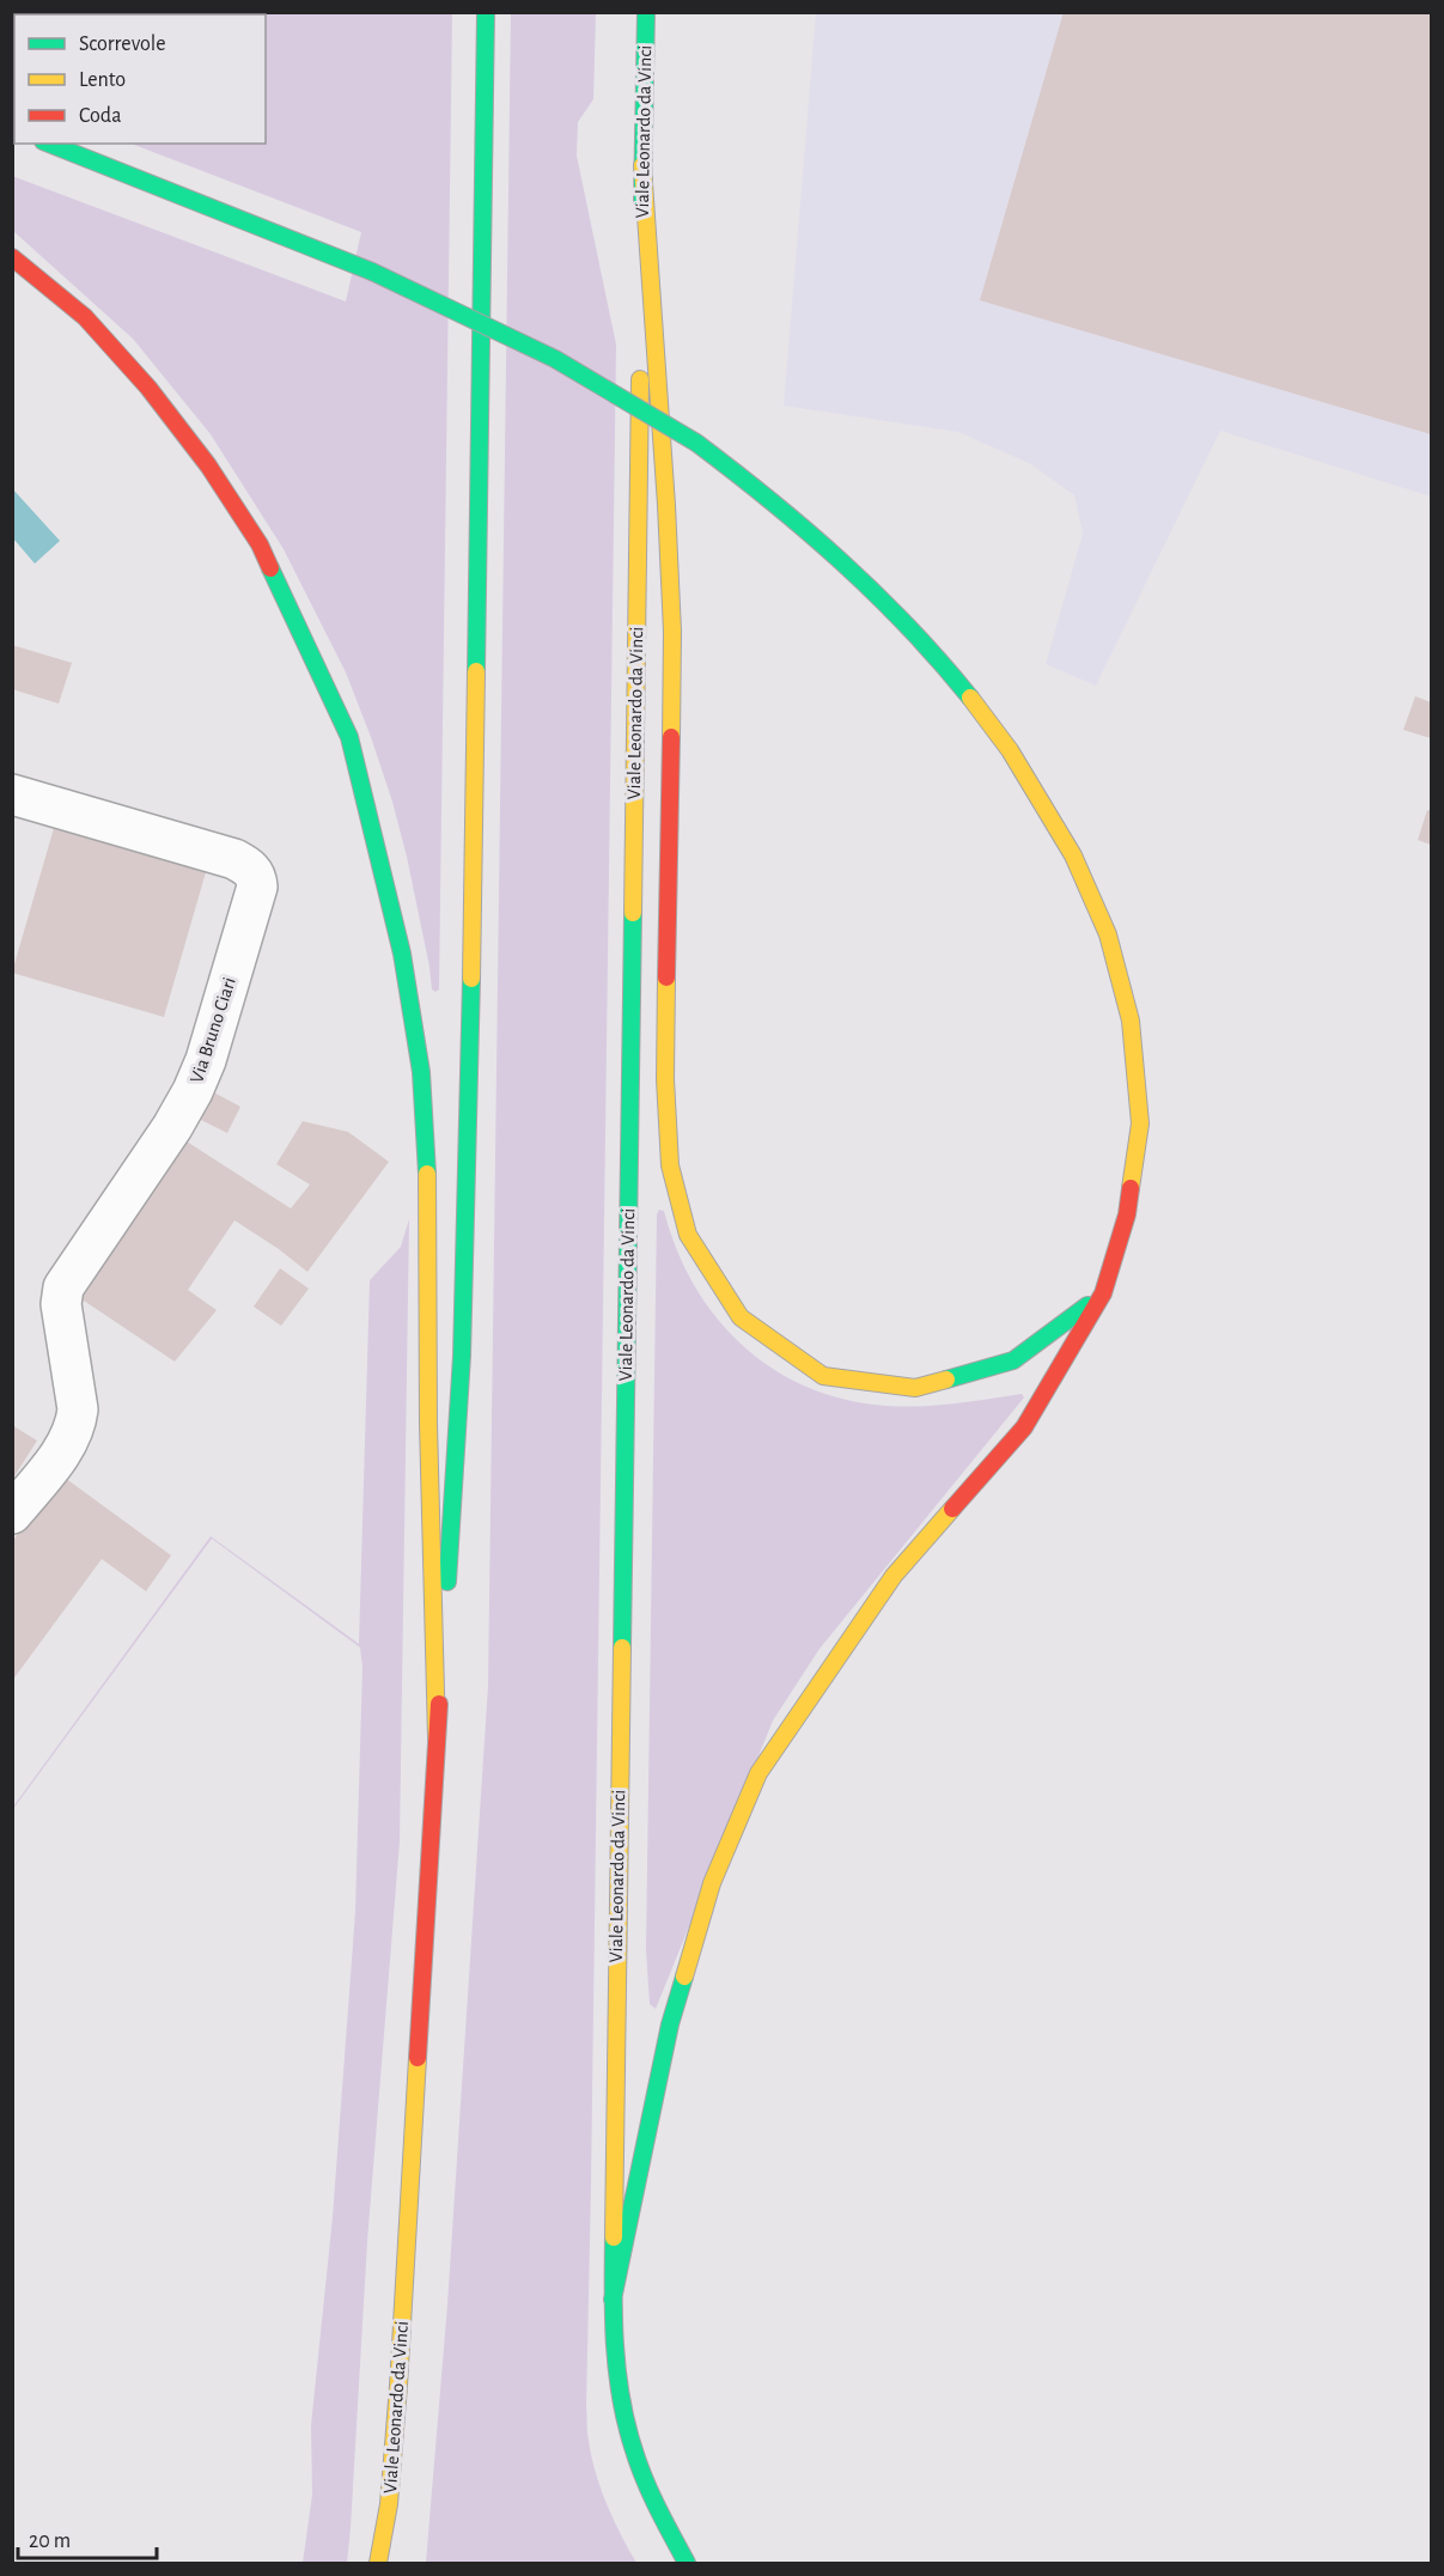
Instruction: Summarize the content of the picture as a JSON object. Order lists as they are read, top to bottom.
{
  "streets": {
    "main road": ["Viale Leonardo da Vinci"],
    "street": ["Via Bruno Ciari"]
  },
  "legend": ["Scorrevole", "Lento", "Coda"],
  "scale_bar": "20 m"
}
